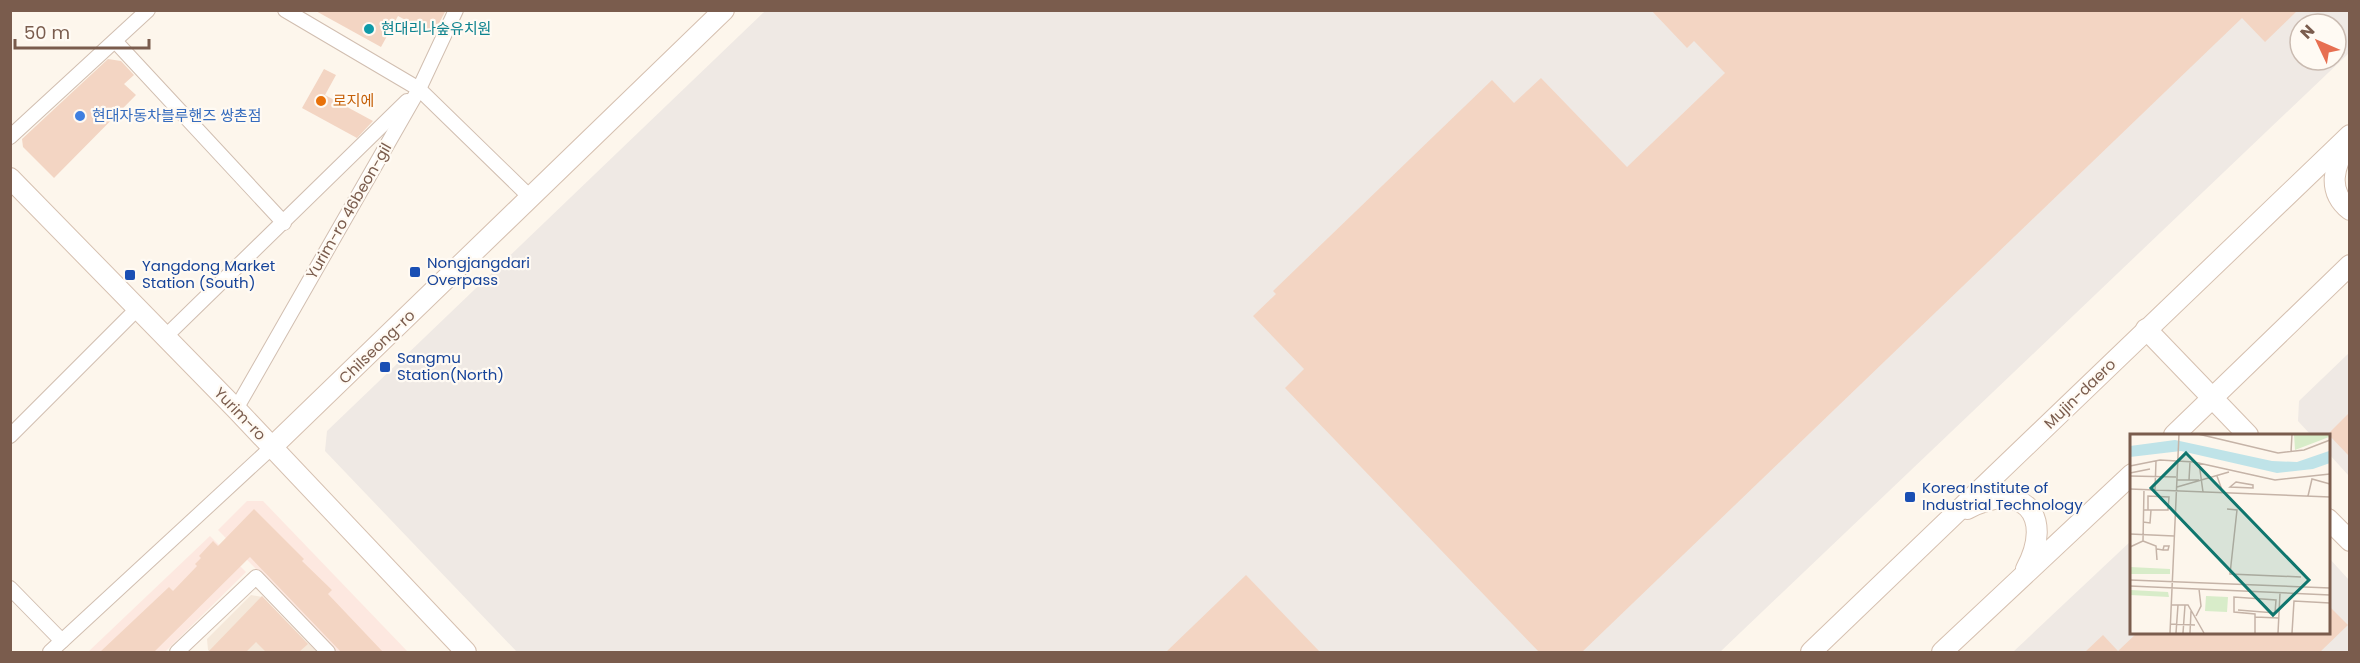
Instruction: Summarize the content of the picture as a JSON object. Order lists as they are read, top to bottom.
{
  "streets": {
    "main road": ["Chilseong-ro", "Mujin-daero", "Yurim-ro"],
    "street": ["Yurim-ro 46beon-gil"]
  },
  "crossings": [
    ["Yurim-ro 46beon-gil", "Yurim-ro"],
    ["Chilseong-ro", "Yurim-ro"]
  ],
  "places": {
    "other": ["현대리나숲유치원", "로지에", "현대자동차블루핸즈 쌍촌점"],
    "transit": [
      "Nongjangdari Overpass",
      "Yangdong Market Station (South)",
      "Sangmu Station(North)",
      "Korea Institute of Industrial Technology"
    ]
  },
  "scale_bar": "50 m",
  "north": "top left"
}
